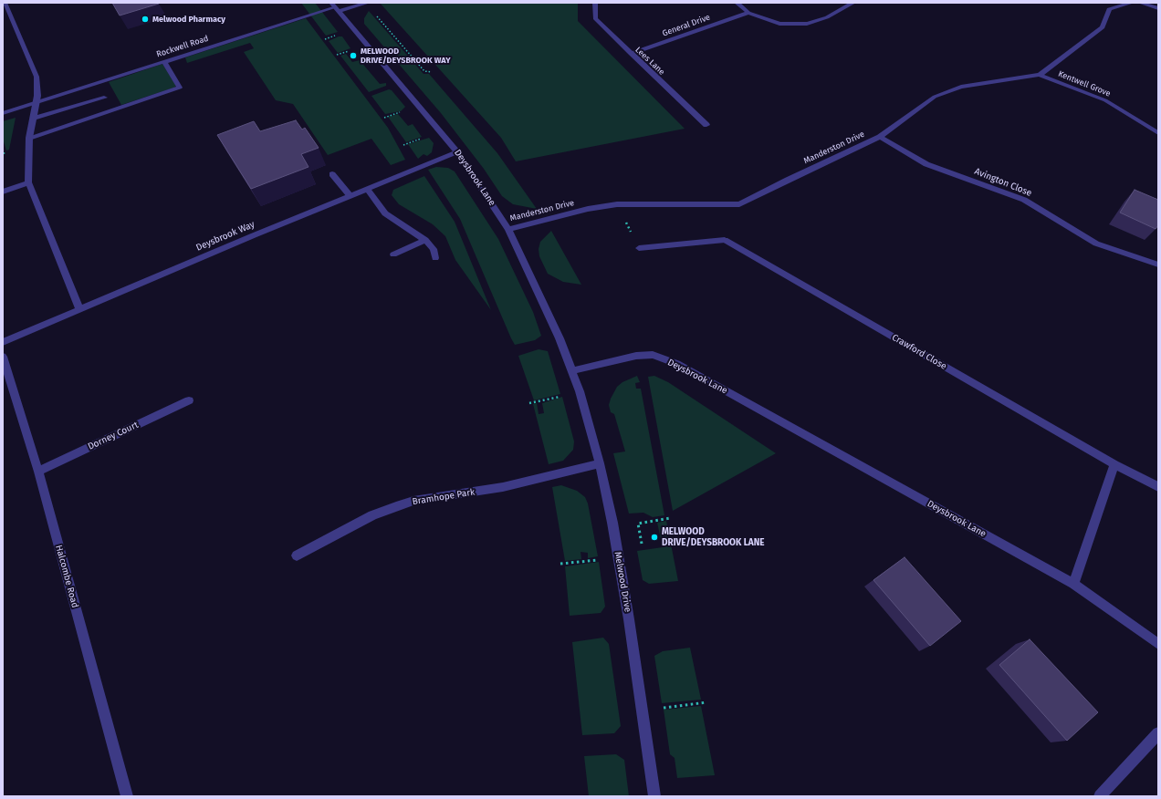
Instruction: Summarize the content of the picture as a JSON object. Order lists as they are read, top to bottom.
{
  "streets": {
    "street": [
      "General Drive",
      "Rockwell Road",
      "Lees Lane",
      "Kentwell Grove",
      "Manderston Drive",
      "Deysbrook Lane",
      "Avington Close",
      "Deysbrook Way",
      "Crawford Close",
      "Dorney Court",
      "Bramhope Park",
      "Halcombe Road",
      "Melwood Drive"
    ]
  },
  "crossings": [
    ["General Drive", "Lees Lane"],
    ["Rockwell Road", "Deysbrook Lane"],
    ["Kentwell Grove", "Manderston Drive"],
    ["Manderston Drive", "Deysbrook Lane"],
    ["Manderston Drive", "Avington Close"],
    ["Deysbrook Lane", "Deysbrook Way"],
    ["Deysbrook Lane", "Melwood Drive"],
    ["Dorney Court", "Halcombe Road"],
    ["Bramhope Park", "Melwood Drive"]
  ],
  "places": ["Melwood Pharmacy", "MELWOOD DRIVE/DEYSBROOK WAY", "MELWOOD DRIVE/DEYSBROOK LANE"]
}
